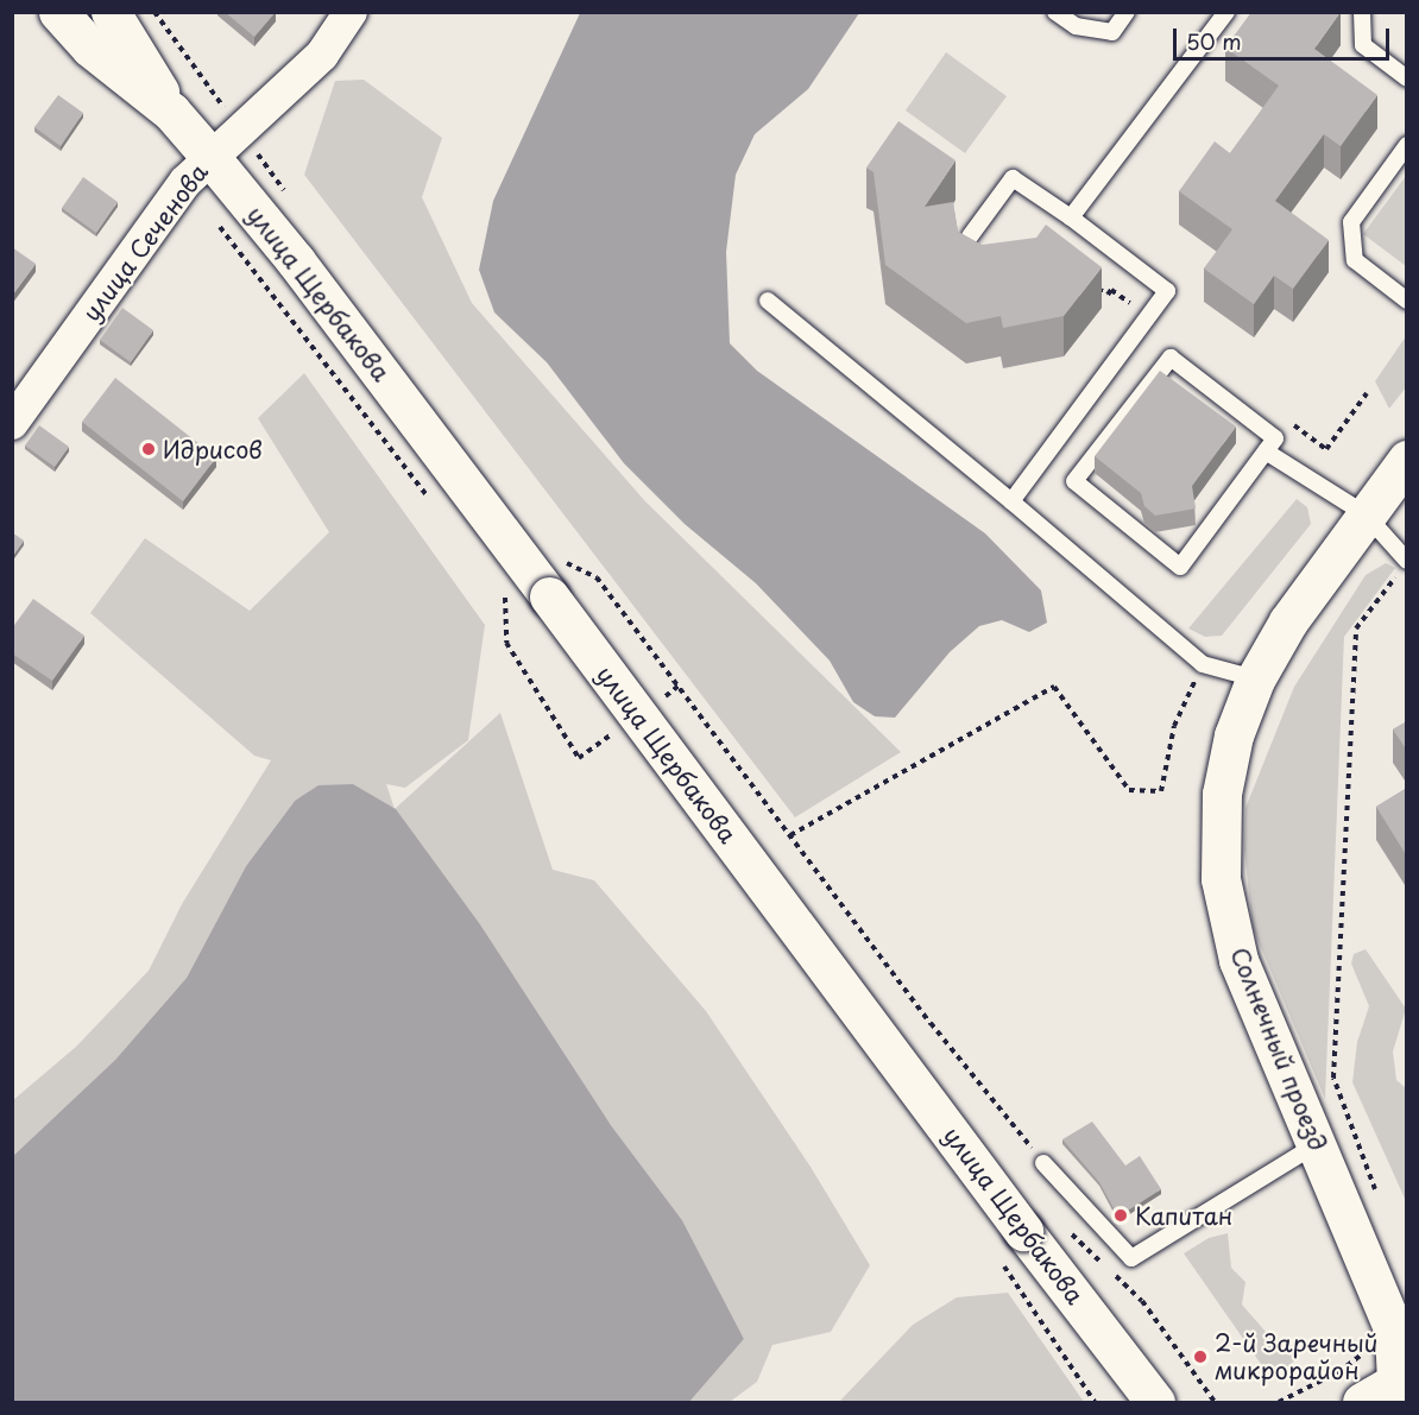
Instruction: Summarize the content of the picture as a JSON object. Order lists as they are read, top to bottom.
{
  "streets": {
    "main road": ["улица Щербакова", "Солнечный проезд"],
    "street": ["улица Сеченова"]
  },
  "crossings": [
    ["улица Сеченова", "улица Щербакова"]
  ],
  "places": ["Идрисов", "Капитан", "2-й Заречный микрорайон"],
  "scale_bar": "50 m"
}
